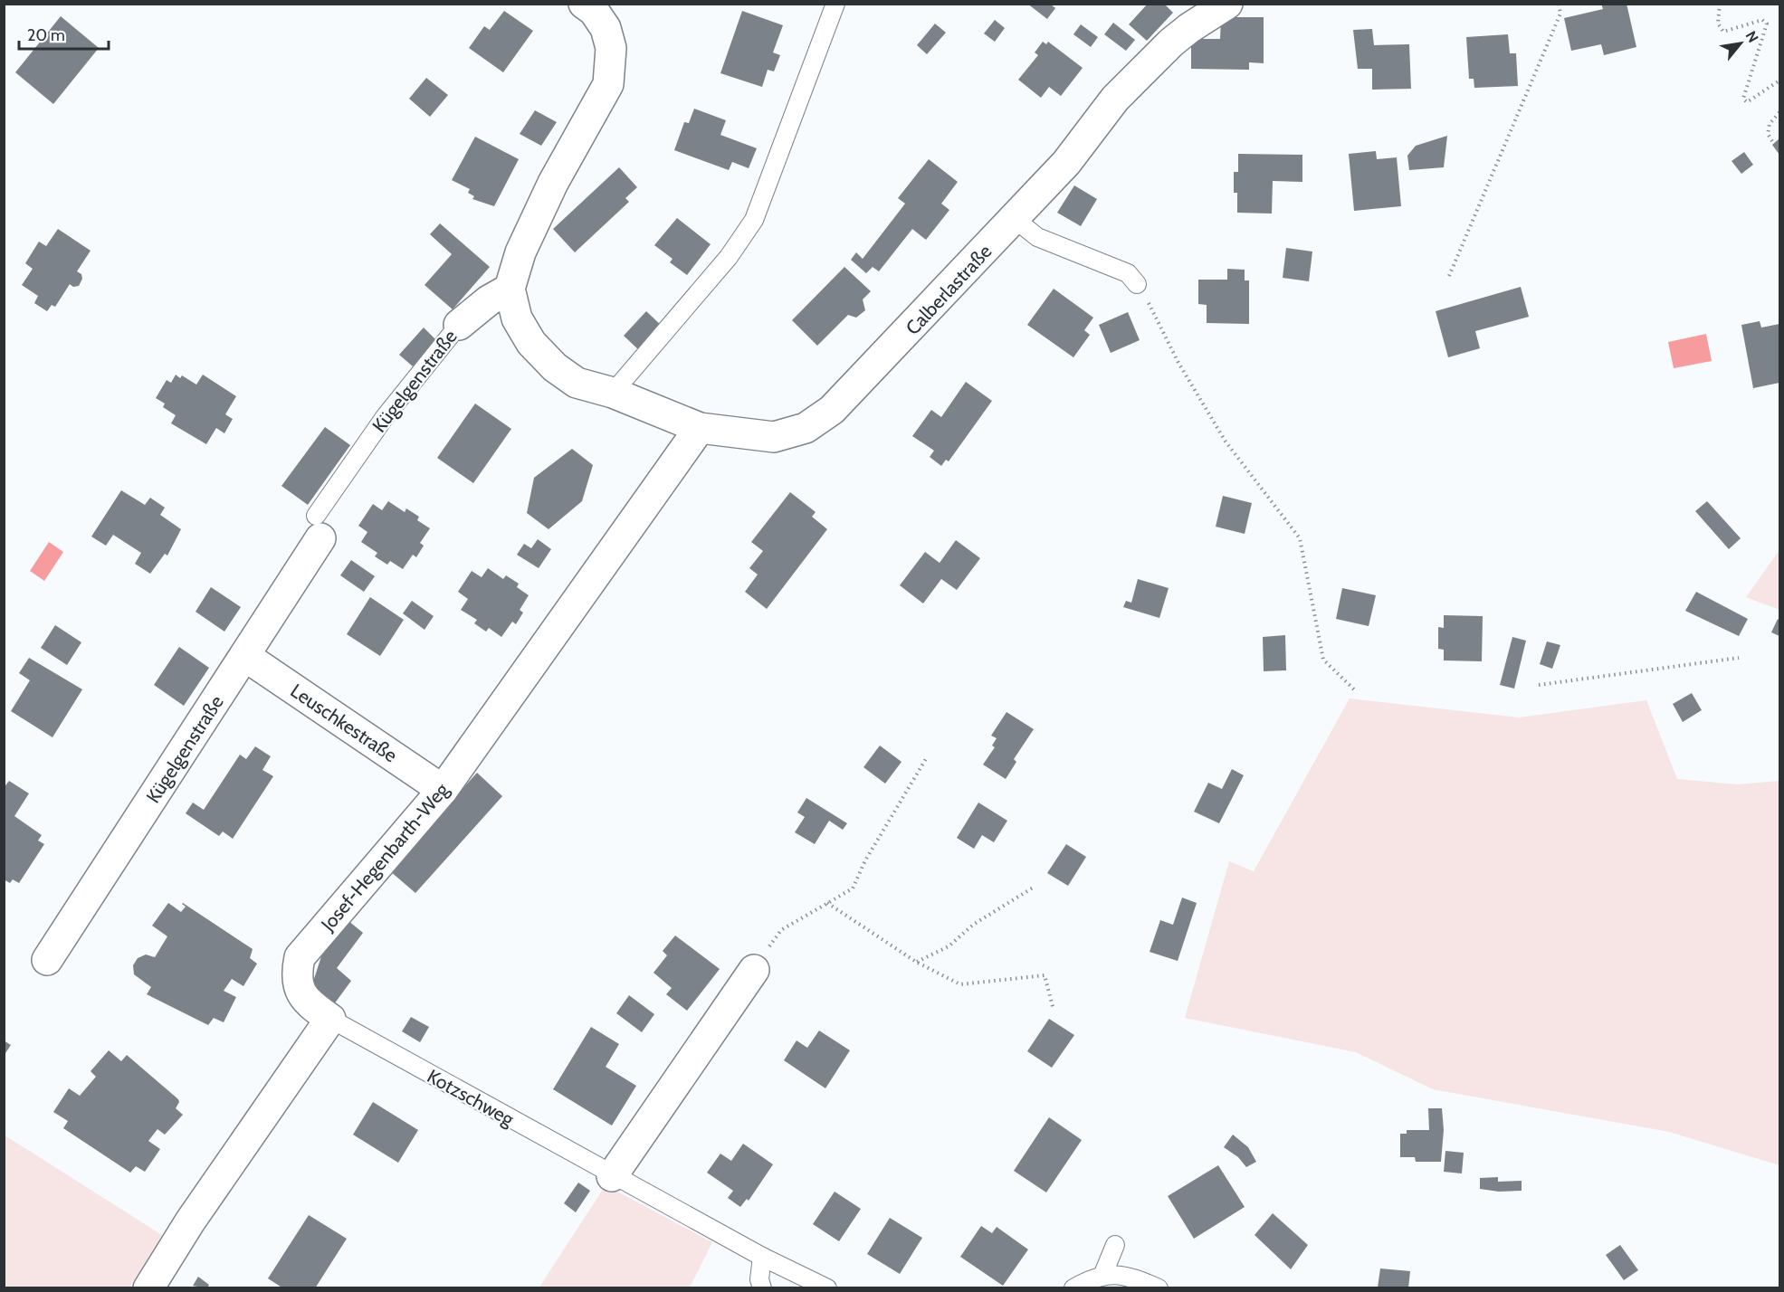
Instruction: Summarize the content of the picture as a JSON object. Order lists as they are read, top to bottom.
{
  "streets": {
    "street": [
      "Calberlastraße",
      "Kügelgenstraße",
      "Leuschkestraße",
      "Josef-Hegenbarth-Weg"
    ],
    "lane": ["Kotzschweg"]
  },
  "crossings": [
    ["Calberlastraße", "Kügelgenstraße"],
    ["Calberlastraße", "Josef-Hegenbarth-Weg"],
    ["Kügelgenstraße", "Leuschkestraße"],
    ["Leuschkestraße", "Josef-Hegenbarth-Weg"],
    ["Josef-Hegenbarth-Weg", "Kotzschweg"]
  ],
  "scale_bar": "20 m",
  "north": "top right"
}
